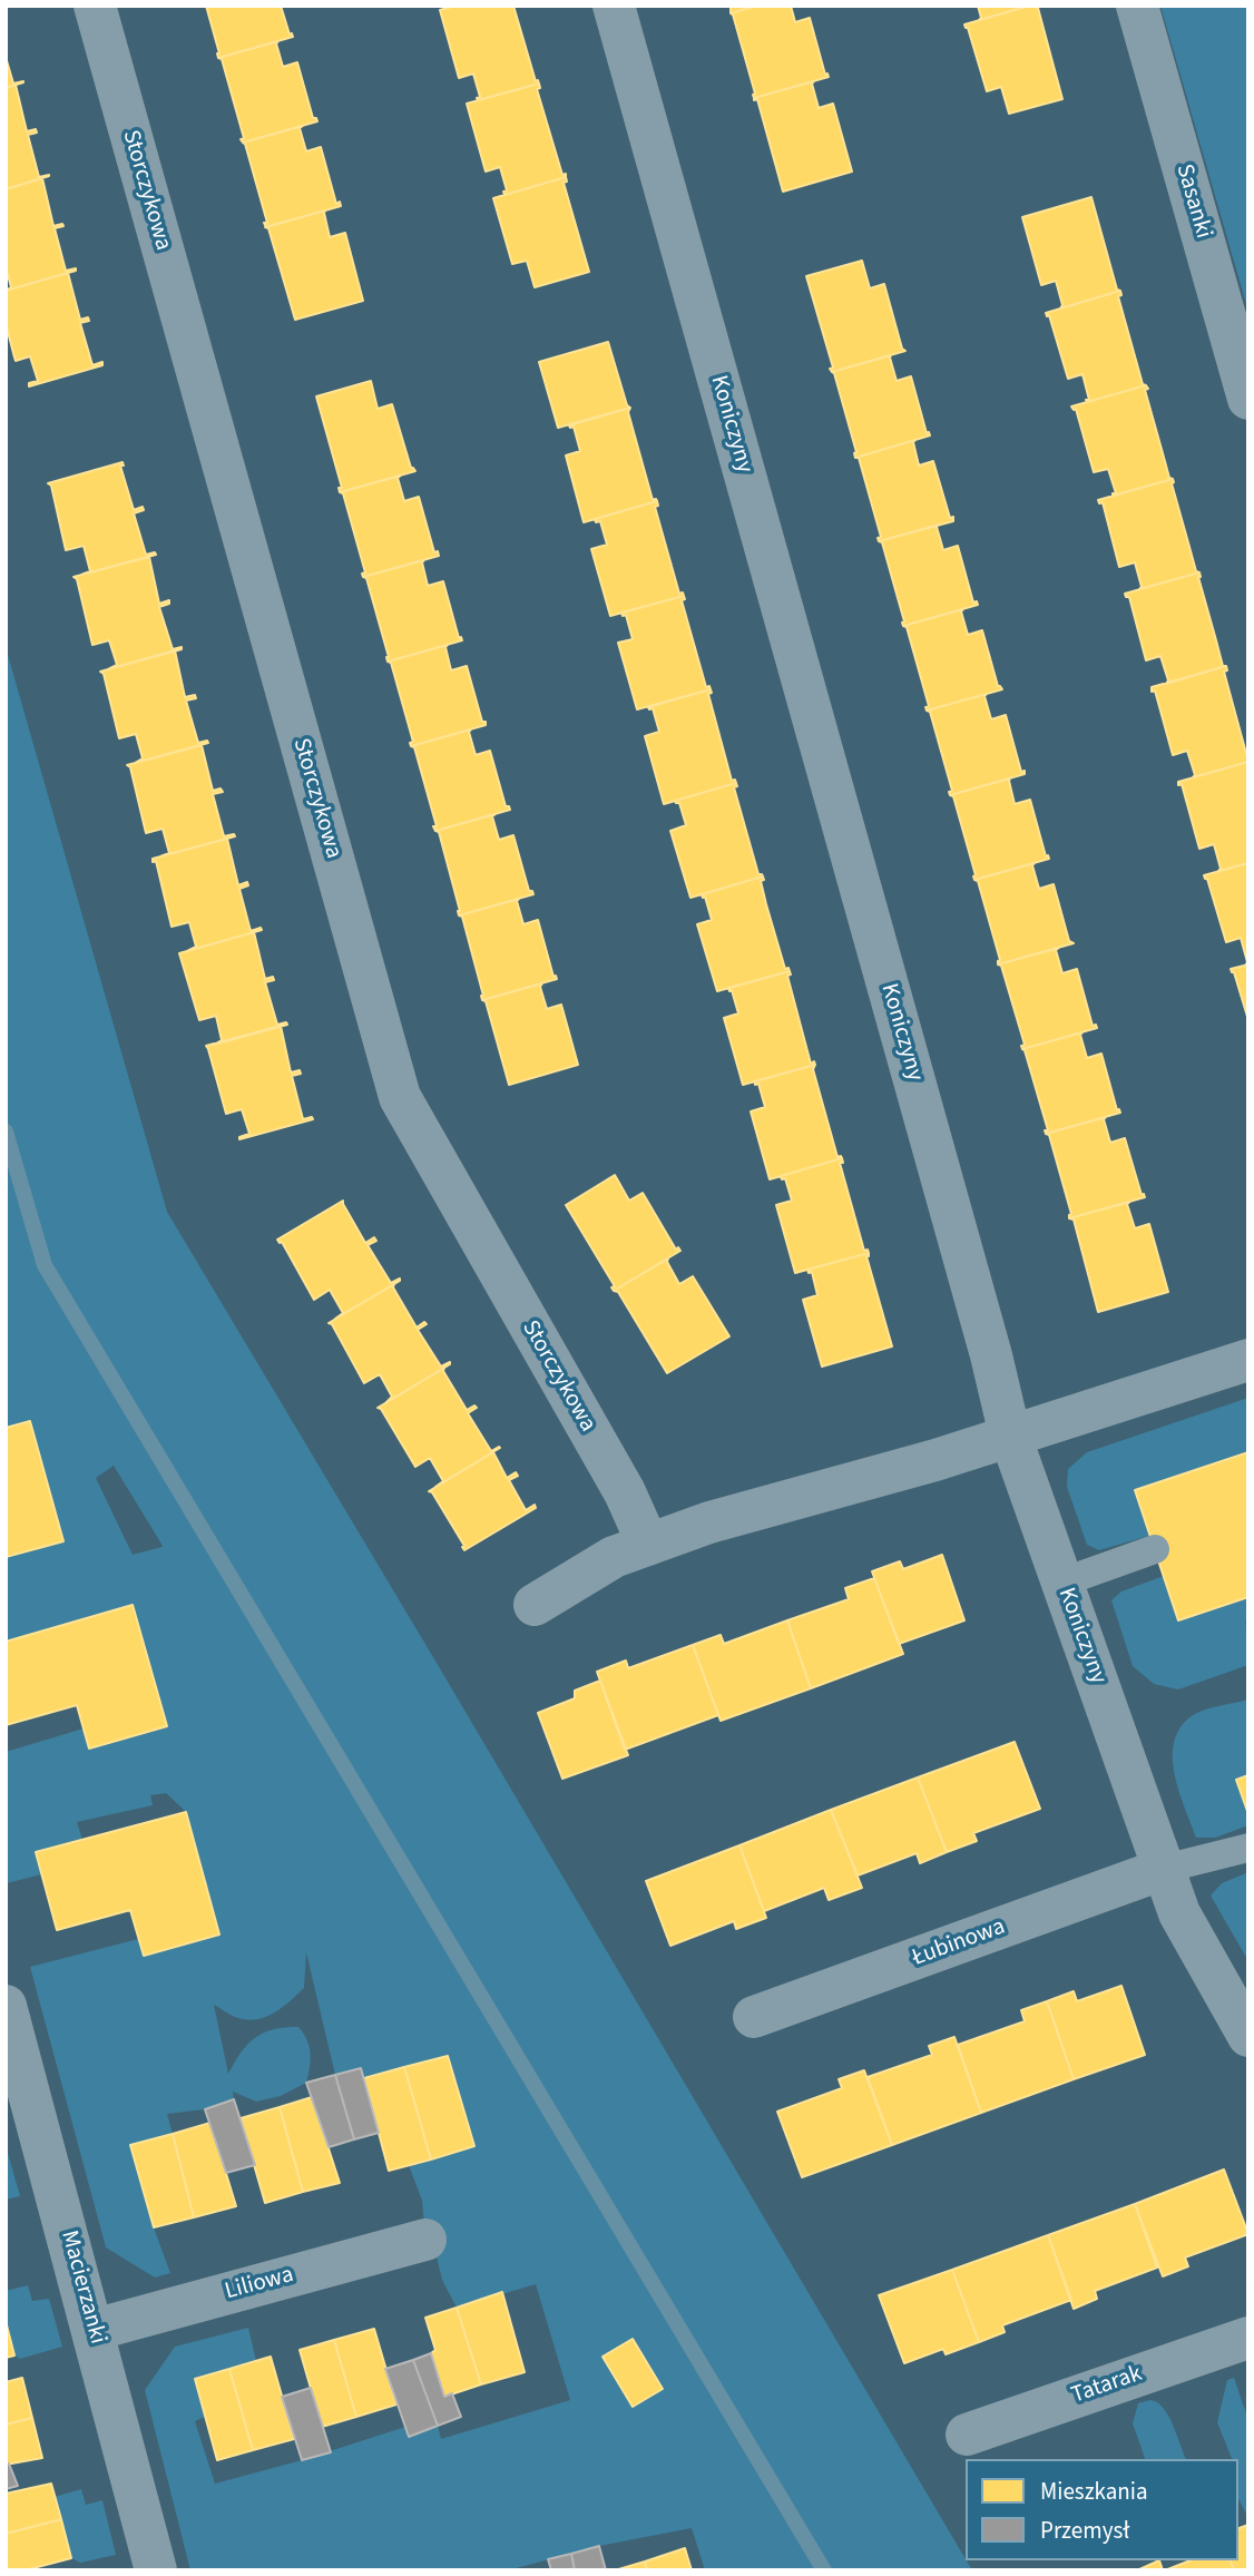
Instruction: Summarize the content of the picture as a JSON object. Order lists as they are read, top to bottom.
{
  "streets": {
    "street": [
      "Storczykowa",
      "Sasanki",
      "Koniczyny",
      "Łubinowa",
      "Liliowa",
      "Macierzanki",
      "Tatarak"
    ]
  },
  "crossings": [
    ["Koniczyny", "Łubinowa"],
    ["Liliowa", "Macierzanki"]
  ],
  "legend": ["Mieszkania", "Przemysł"]
}
